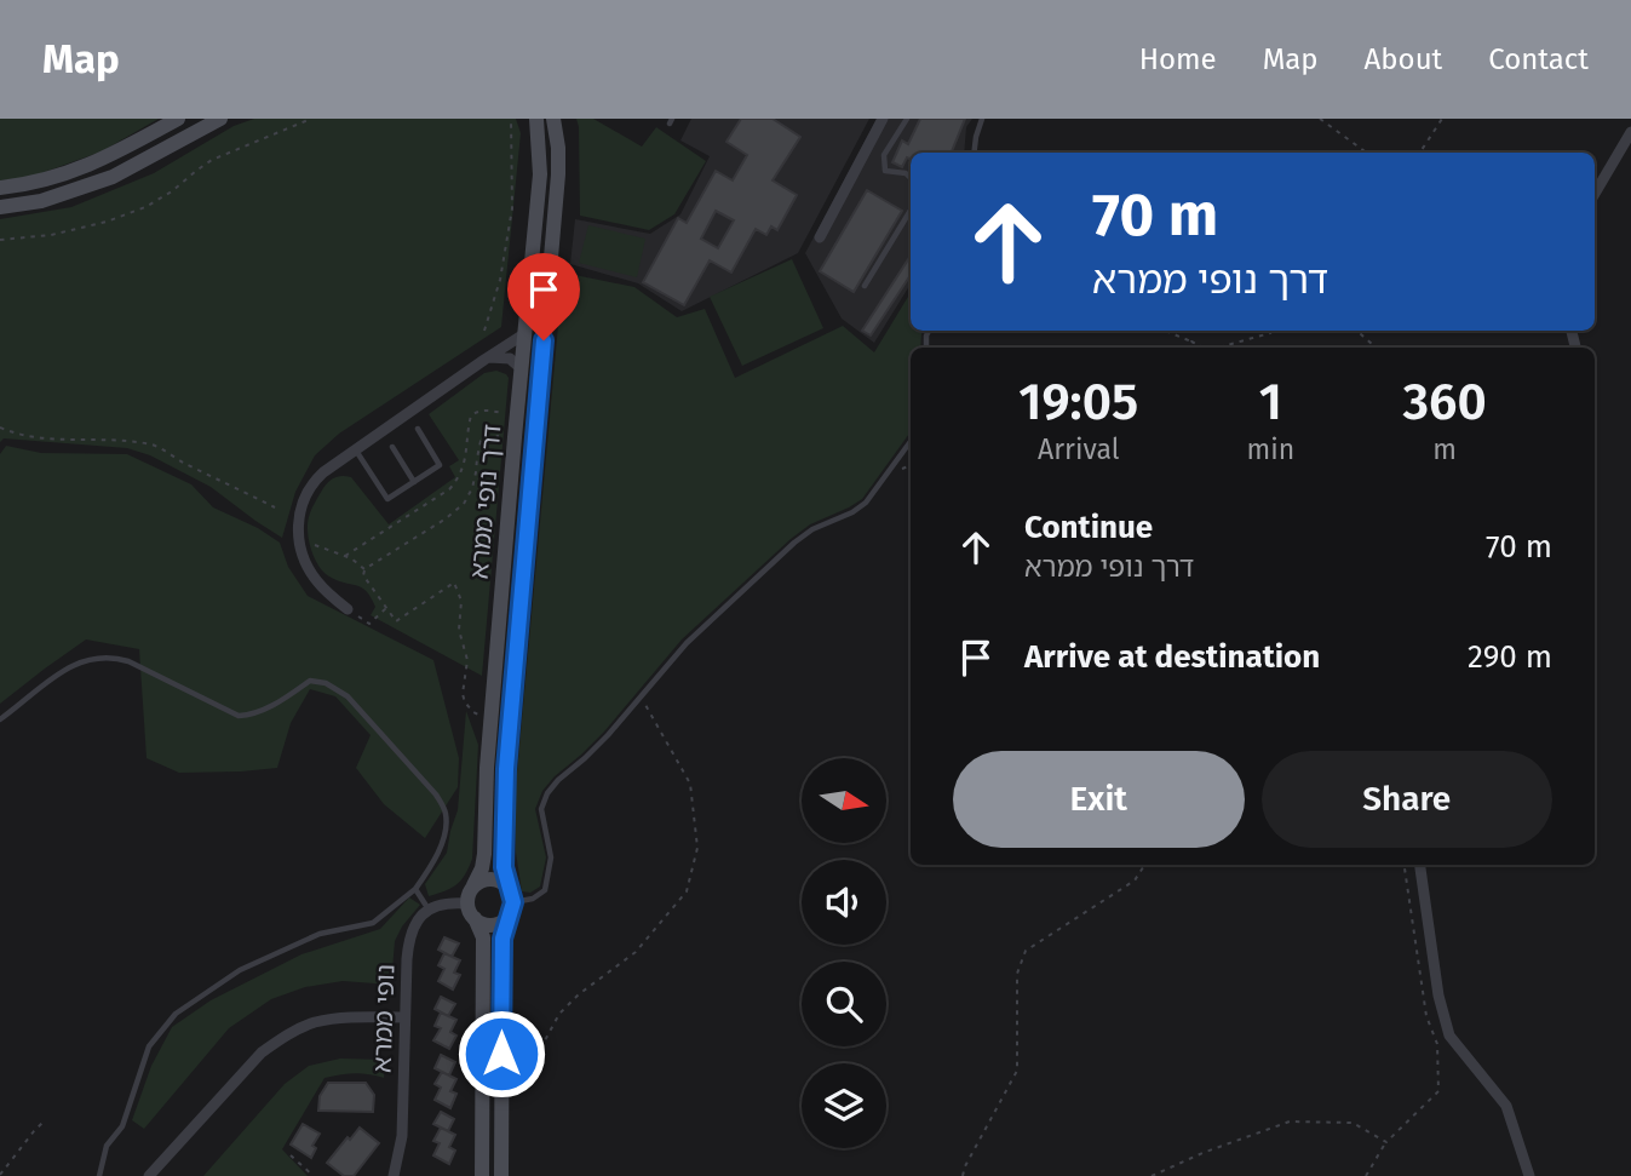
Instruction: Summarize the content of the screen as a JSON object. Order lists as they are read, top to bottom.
{
  "streets": {
    "main road": ["דרך נופי ממרא"],
    "street": ["נופי ממרא"]
  },
  "north": "right",
  "page": {
    "header": "Map",
    "nav": [
      "Home",
      "Map",
      "About",
      "Contact"
    ],
    "turn": ["70 m", "דרך נופי ממרא"],
    "eta": [
      "19:05",
      "Arrival",
      "1",
      "min",
      "360",
      "m"
    ],
    "list": [
      {
        "name": "Continue",
        "note": "דרך נופי ממרא",
        "value": "70 m"
      },
      {
        "name": "Arrive at destination",
        "value": "290 m"
      }
    ],
    "buttons": ["Exit", "Share"]
  }
}
